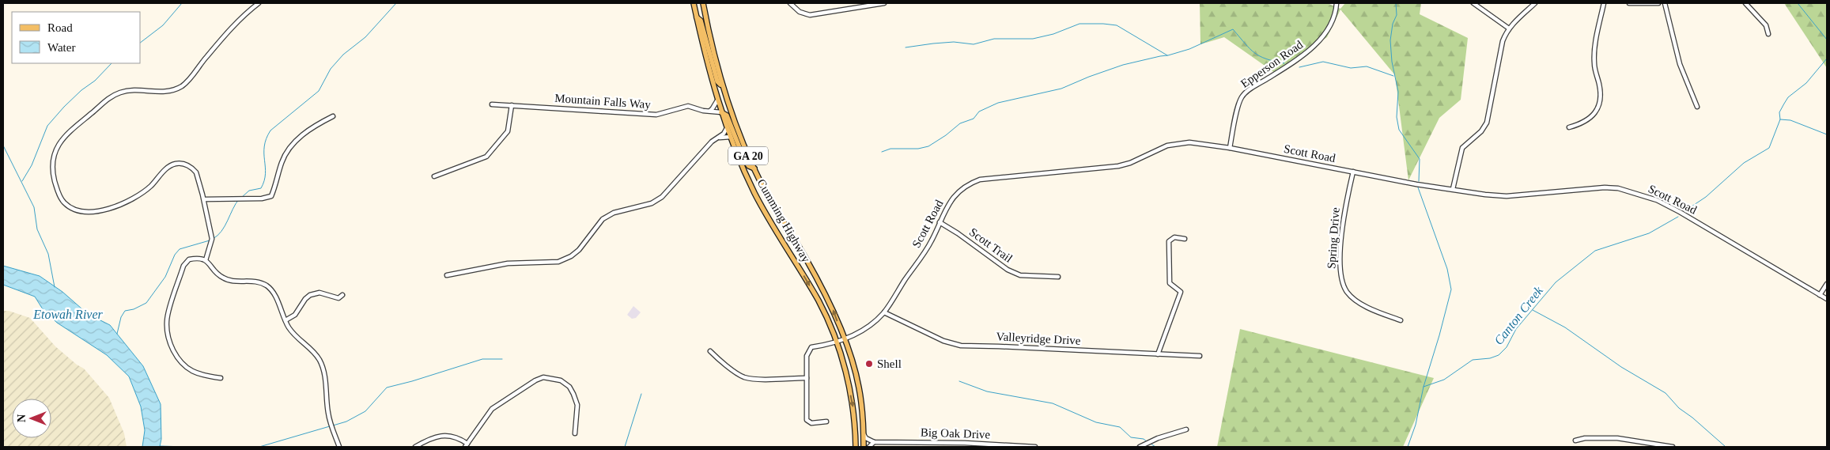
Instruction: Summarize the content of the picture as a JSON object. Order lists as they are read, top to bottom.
{
  "streets": {
    "main road": ["GA 20", "Cumming Highway"],
    "street": [
      "Epperson Road",
      "Mountain Falls Way",
      "Scott Road",
      "Spring Drive",
      "Scott Trail",
      "Valleyridge Drive",
      "Big Oak Drive"
    ]
  },
  "crossings": [
    ["Epperson Road", "Scott Road"],
    ["Mountain Falls Way", "Cumming Highway"],
    ["Scott Road", "Cumming Highway"],
    ["Scott Road", "Spring Drive"],
    ["Scott Road", "Scott Trail"],
    ["Scott Road", "Valleyridge Drive"]
  ],
  "water": ["Etowah River", "Canton Creek"],
  "places": ["Shell"],
  "legend": ["Road", "Water"],
  "north": "left"
}
